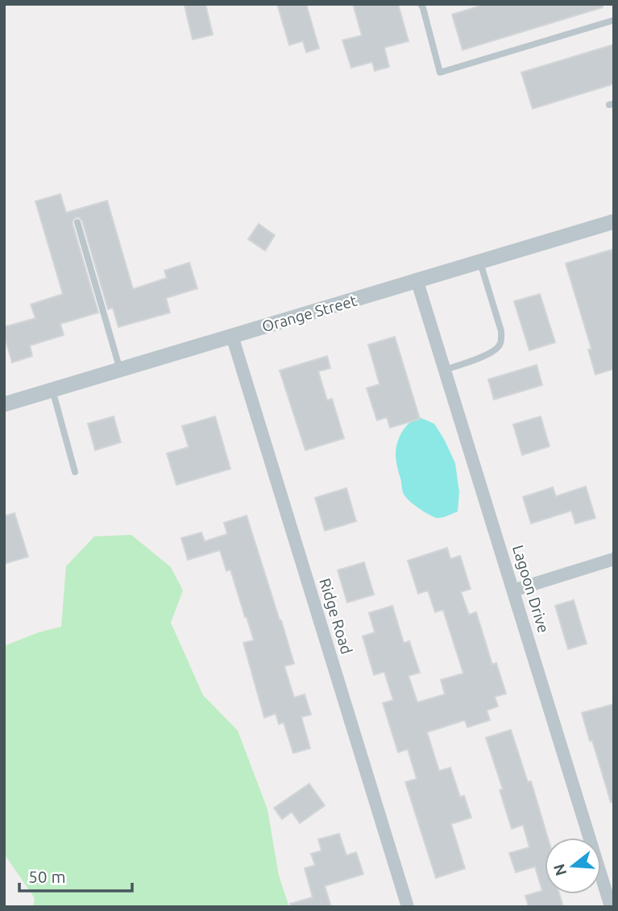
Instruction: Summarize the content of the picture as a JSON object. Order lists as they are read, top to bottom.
{
  "streets": {
    "street": ["Orange Street", "Lagoon Drive", "Ridge Road"]
  },
  "crossings": [
    ["Orange Street", "Lagoon Drive"],
    ["Orange Street", "Ridge Road"]
  ],
  "scale_bar": "50 m",
  "north": "left"
}
